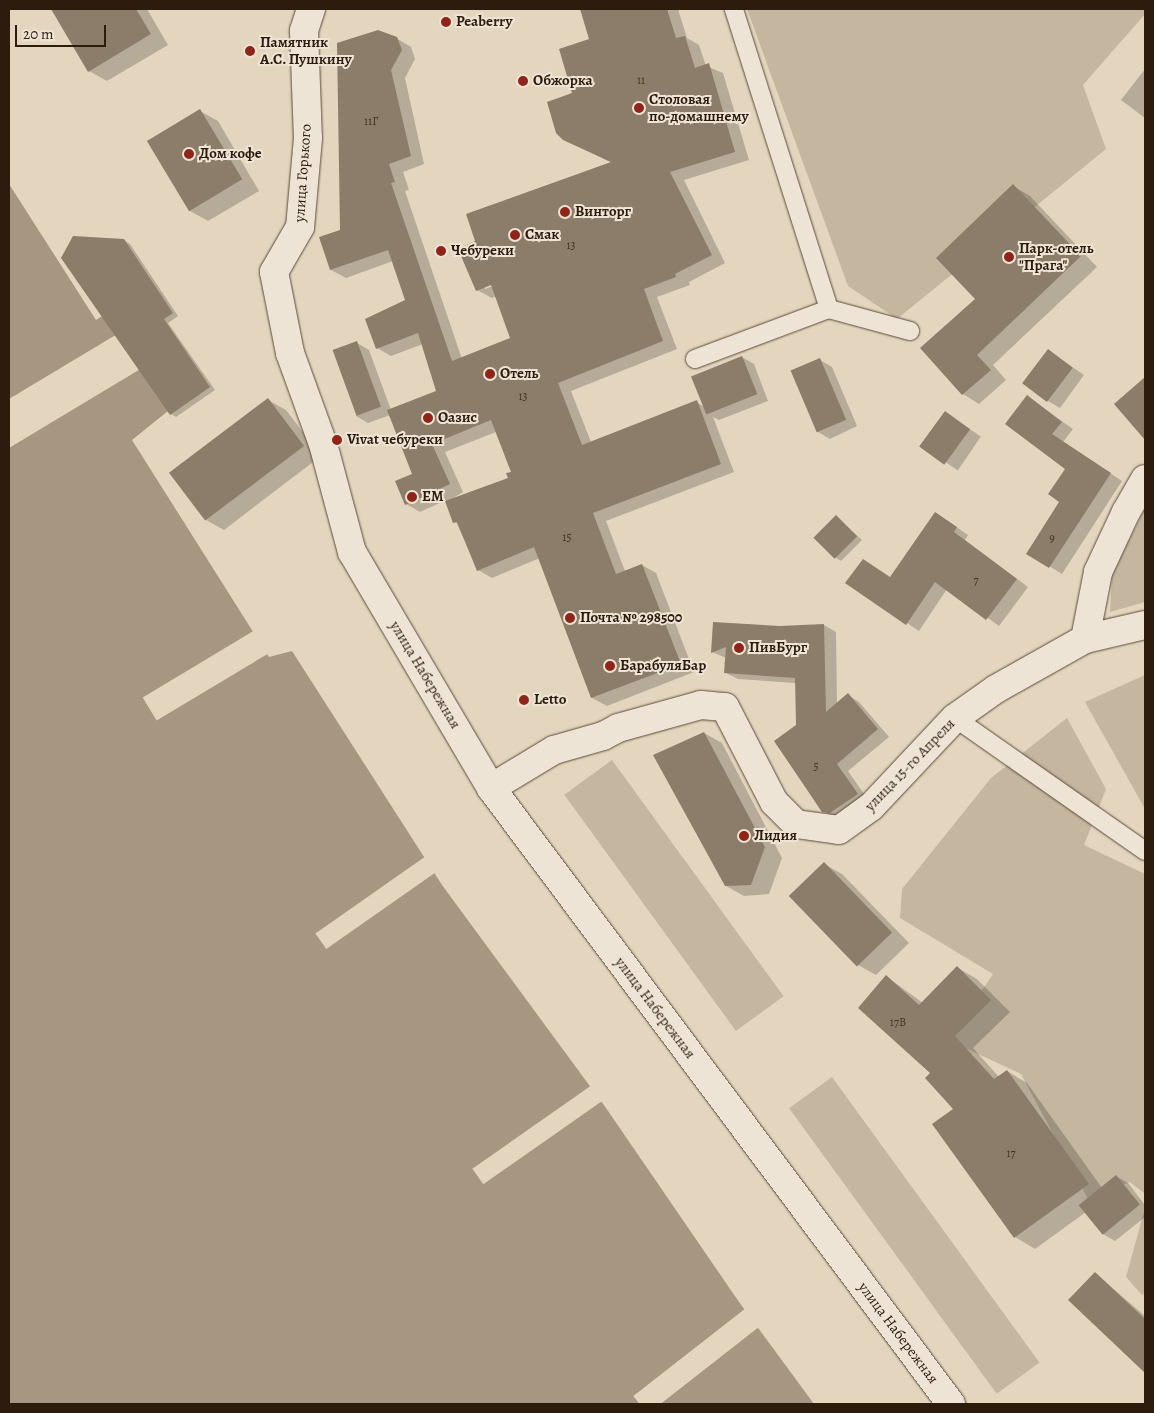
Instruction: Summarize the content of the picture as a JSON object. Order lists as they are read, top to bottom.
{
  "streets": {
    "street": ["улица Горького", "улица Набережная", "улица 15-го Апреля"]
  },
  "crossings": [
    ["улица Горького", "улица Набережная"],
    ["улица Набережная", "улица 15-го Апреля"]
  ],
  "places": [
    "Peaberry",
    "Памятник А.С. Пушкину",
    "Обжорка",
    "Столовая по-домашнему",
    "Дом кофе",
    "Винторг",
    "Смак",
    "Чебуреки",
    "Парк-отель \"Прага\"",
    "Отель",
    "Оазис",
    "Vivat чебуреки",
    "ЕМ",
    "Почта № 298500",
    "ПивБург",
    "БарабуляБар",
    "Letto",
    "Лидия"
  ],
  "house_numbers": [
    "11",
    "11Г",
    "13",
    "13",
    "15",
    "9",
    "7",
    "5",
    "17В",
    "17"
  ],
  "scale_bar": "20 m"
}
